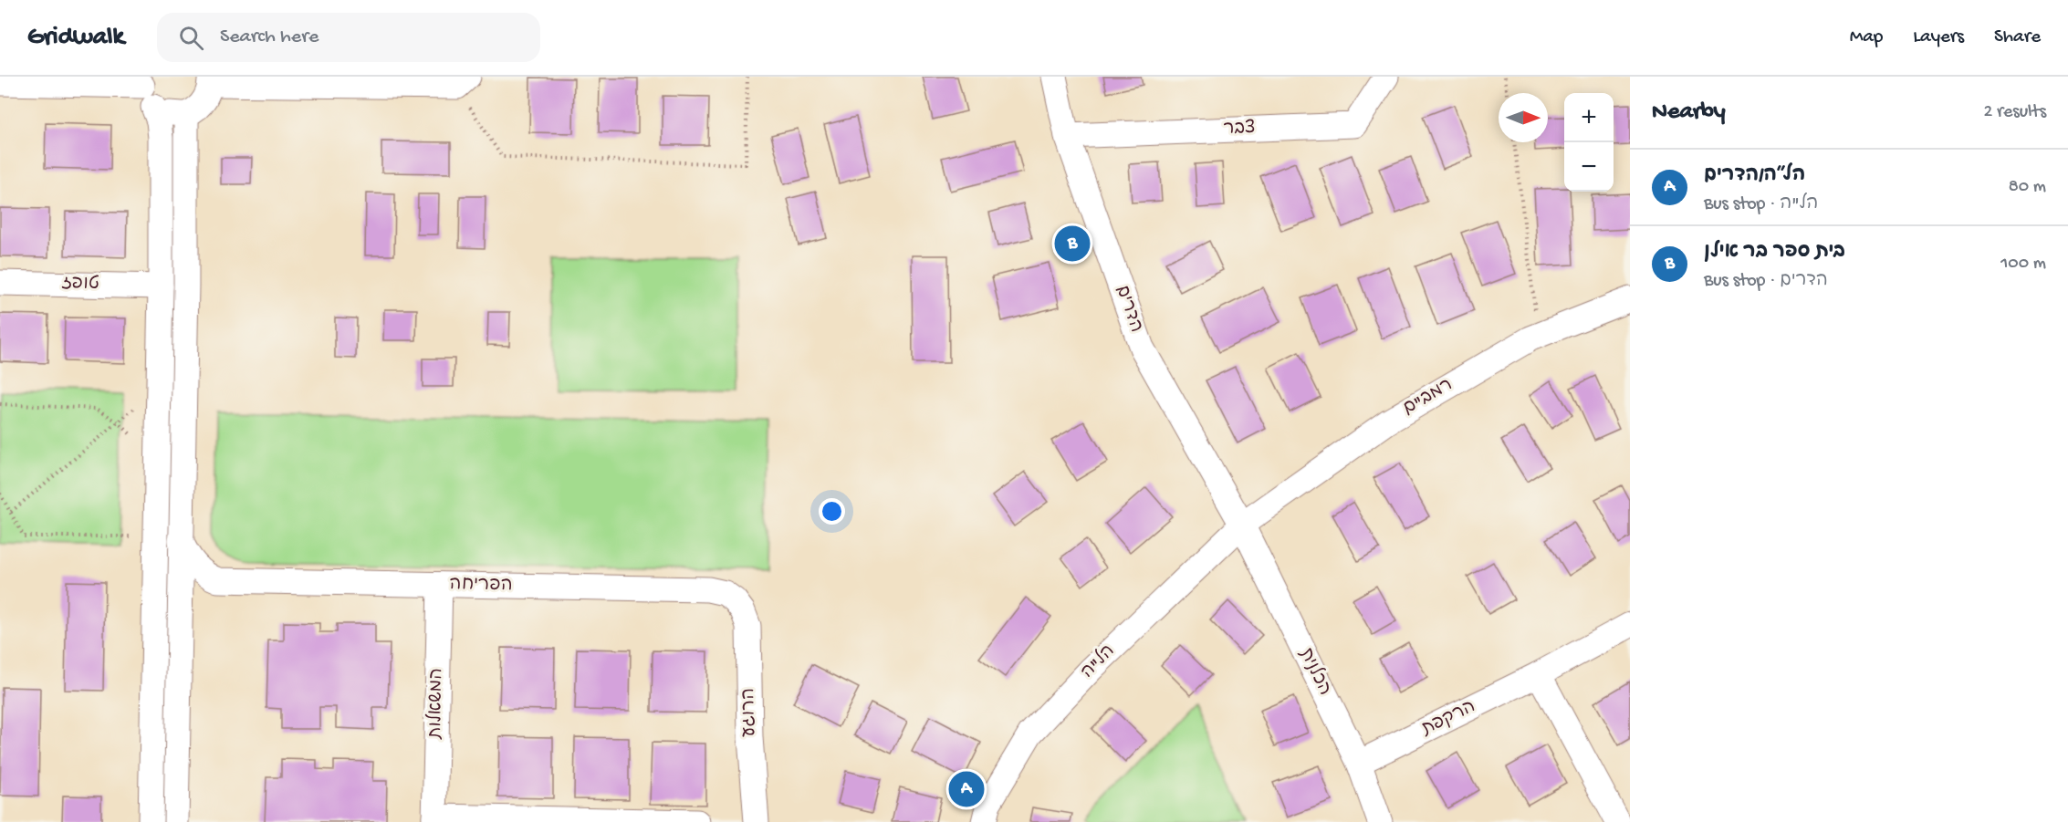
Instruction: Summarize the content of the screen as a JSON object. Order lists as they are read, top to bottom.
{
  "streets": {
    "street": [
      "צבר",
      "טופז",
      "הדרים",
      "רמב\"ם",
      "הפריחה",
      "הל\"ה",
      "הכלנית",
      "המשאלות",
      "הרוגע",
      "הרקפת"
    ]
  },
  "crossings": [
    ["צבר", "הדרים"],
    ["הדרים", "רמב\"ם"],
    ["הדרים", "הל\"ה"],
    ["הדרים", "הכלנית"],
    ["רמב\"ם", "הל\"ה"],
    ["רמב\"ם", "הכלנית"],
    ["הפריחה", "המשאלות"],
    ["הפריחה", "הרוגע"],
    ["הל\"ה", "הכלנית"],
    ["הכלנית", "הרקפת"]
  ],
  "north": "right",
  "page": {
    "header": "Gridwalk",
    "search": "Search here",
    "nav": ["Map", "Layers", "Share"],
    "heading": ["Nearby", "2 results"],
    "map_buttons": ["+", "−"],
    "list": [
      {
        "mark": "A",
        "name": "הל״ה/הדרים",
        "note": "Bus stop · הל\"ה",
        "value": "80 m"
      },
      {
        "mark": "B",
        "name": "בית ספר בר אילן",
        "note": "Bus stop · הדרים",
        "value": "100 m"
      }
    ],
    "pins": ["B", "A"]
  }
}
